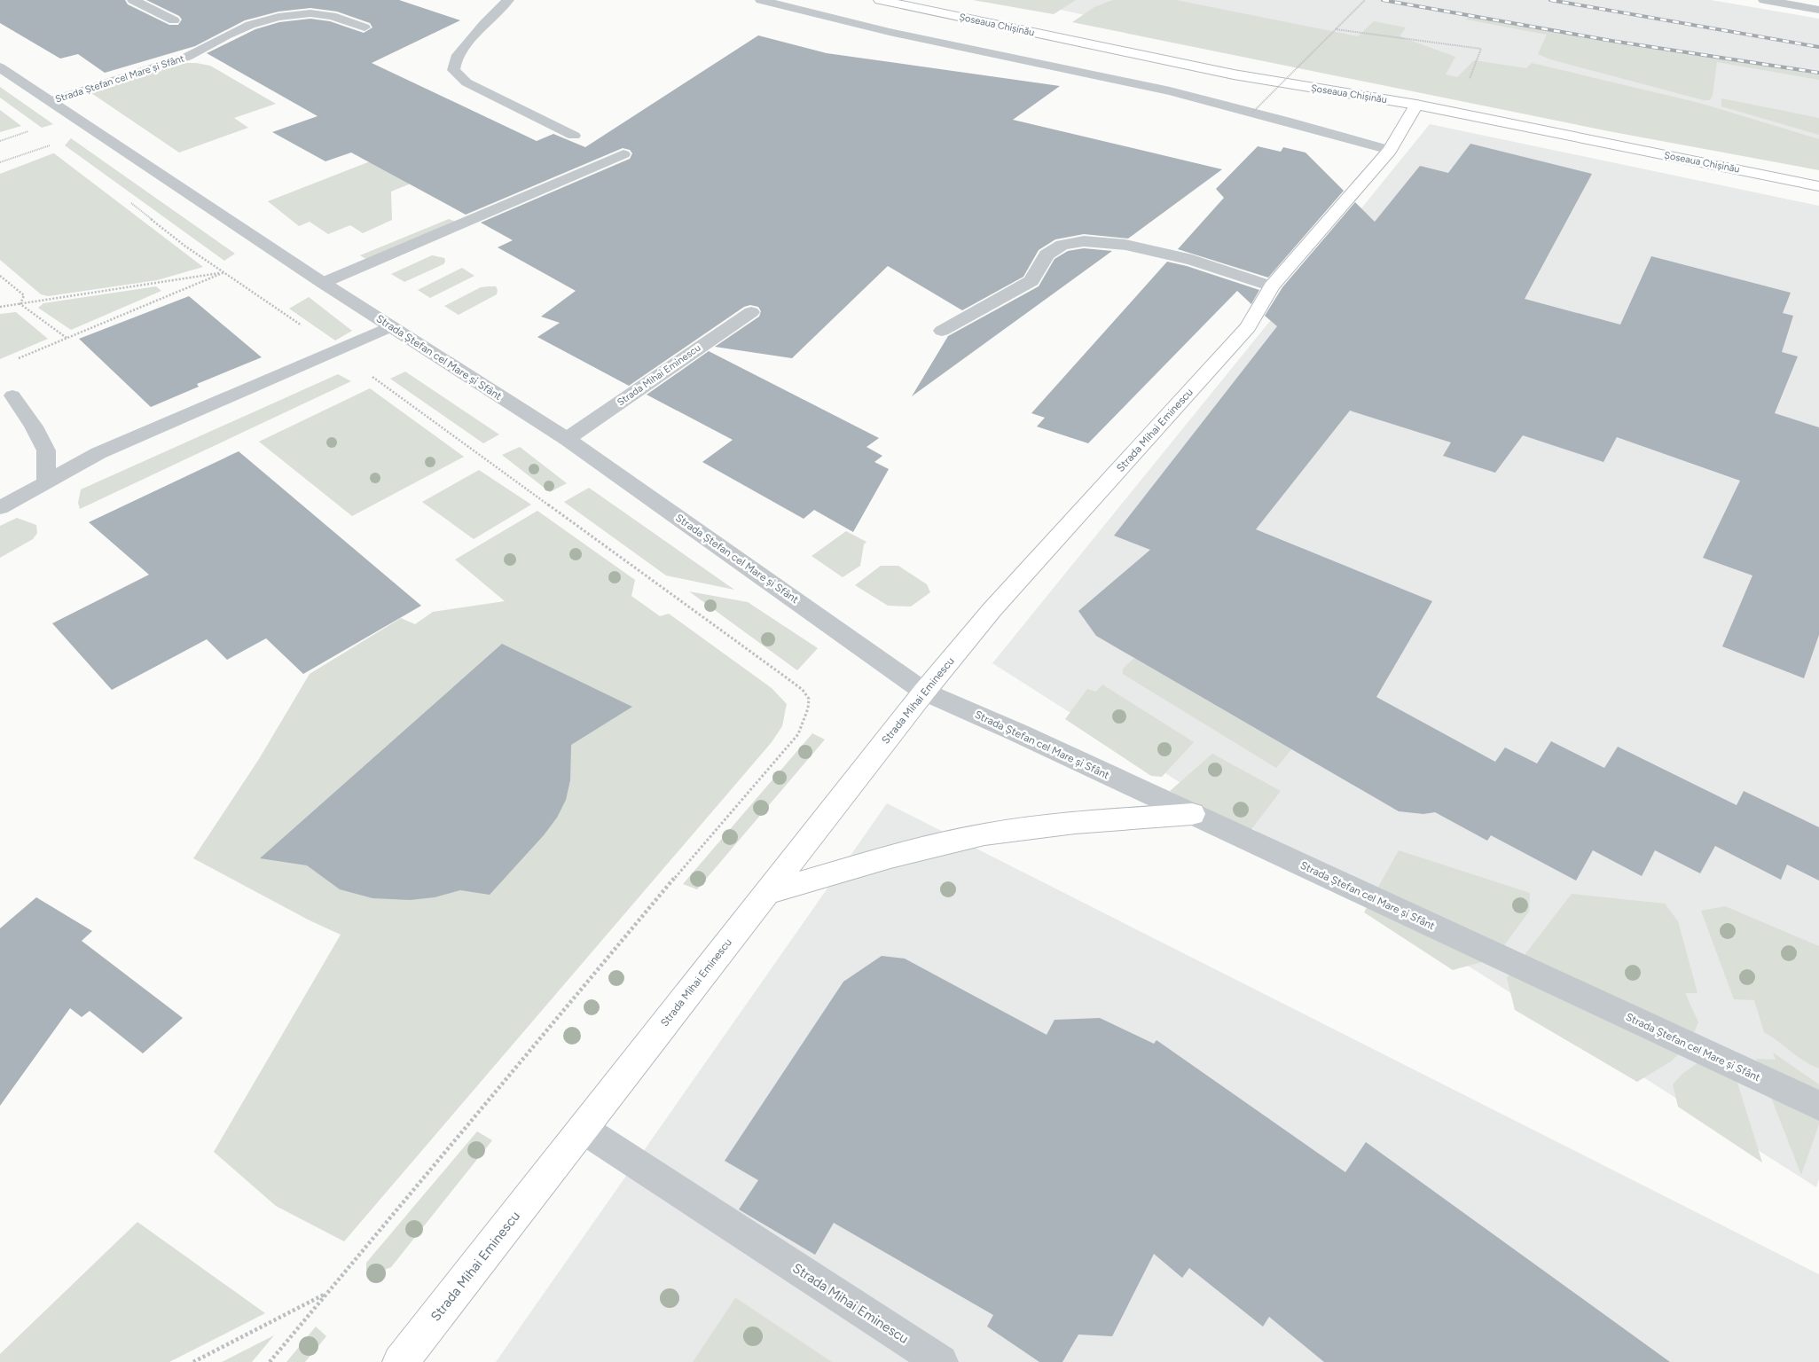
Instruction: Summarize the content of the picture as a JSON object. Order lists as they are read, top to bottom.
{
  "streets": {
    "main road": ["Șoseaua Chișinău", "Strada Mihai Eminescu"],
    "street": ["Strada Ștefan cel Mare și Sfânt"]
  },
  "crossings": [
    ["Șoseaua Chișinău", "Strada Mihai Eminescu"],
    ["Strada Ștefan cel Mare și Sfânt", "Strada Mihai Eminescu"]
  ]
}
